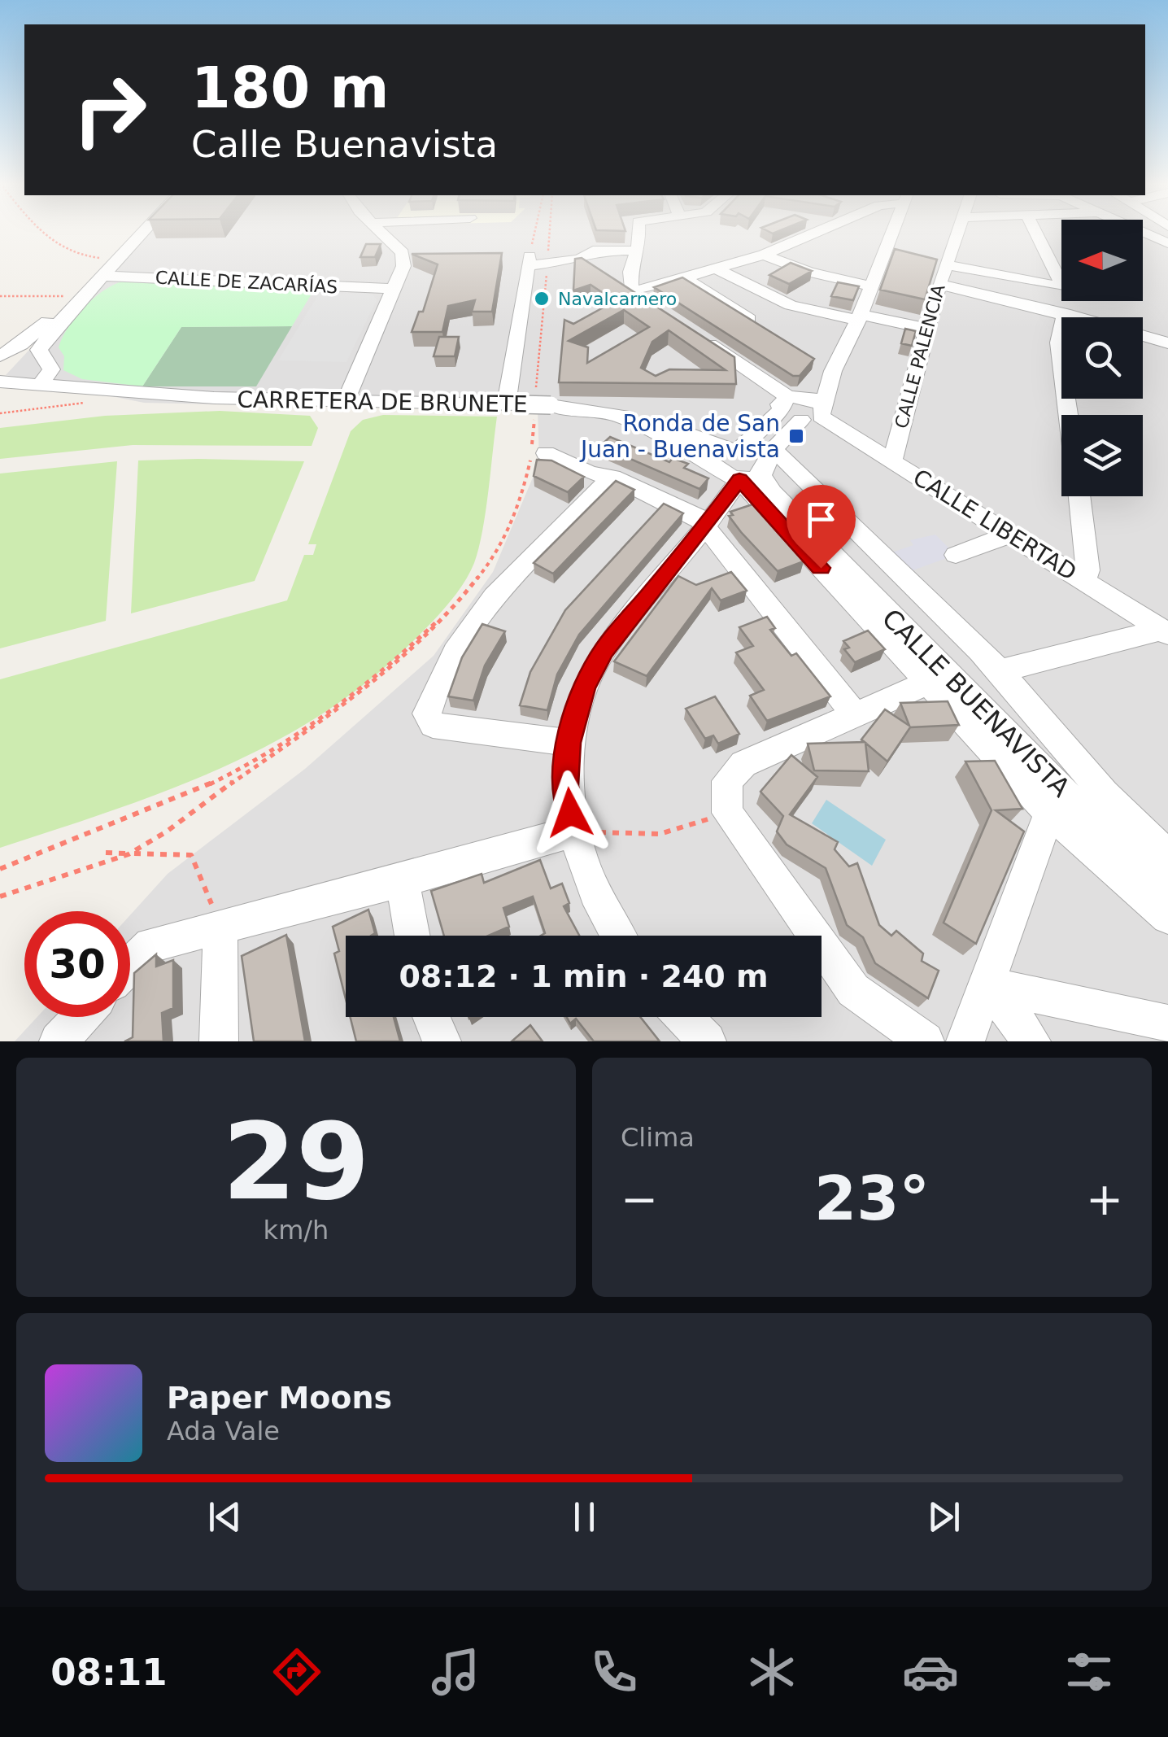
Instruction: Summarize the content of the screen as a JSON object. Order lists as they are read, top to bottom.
{
  "streets": {
    "street": [
      "CALLE DE ZACARÍAS",
      "CALLE PALENCIA",
      "CARRETERA DE BRUNETE",
      "CALLE LIBERTAD",
      "CALLE BUENAVISTA"
    ]
  },
  "crossings": [
    ["CALLE PALENCIA", "CALLE LIBERTAD"],
    ["CARRETERA DE BRUNETE", "CALLE BUENAVISTA"]
  ],
  "places": {
    "other": ["Navalcarnero"],
    "transit": ["Ronda de San Juan - Buenavista"]
  },
  "north": "left",
  "page": {
    "turn": ["180 m", "Calle Buenavista"],
    "limit": "30",
    "trip": "08:12 · 1 min · 240 m",
    "tile": [
      ["29", "km/h"],
      "Clima"
    ],
    "heat": ["−", "23°", "+"],
    "song": ["Paper Moons", "Ada Vale"],
    "tabs": "08:11"
  }
}
